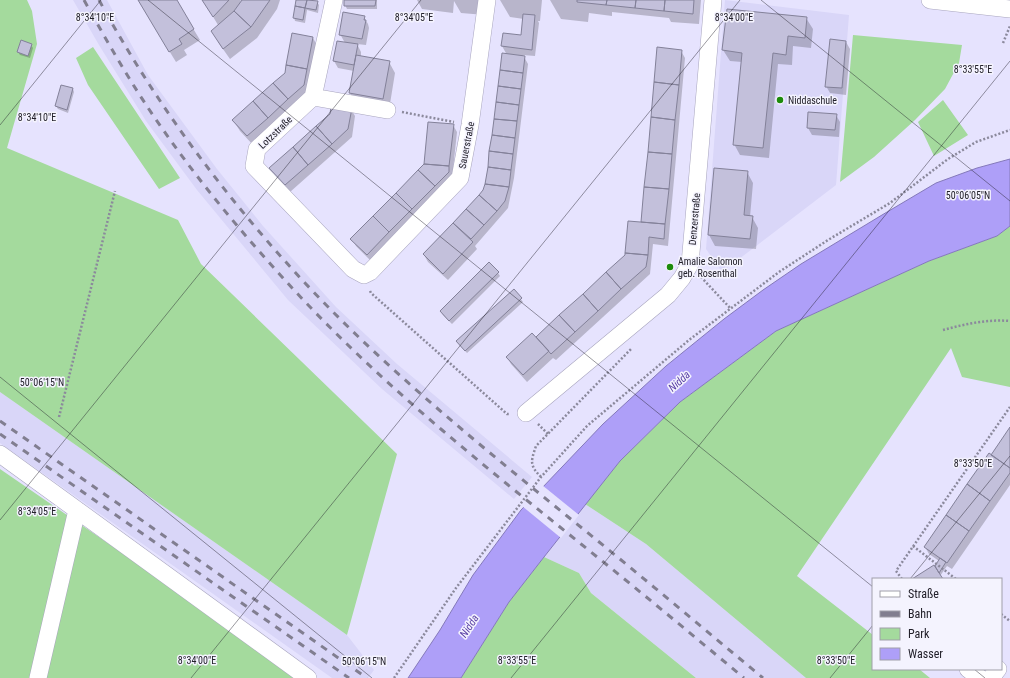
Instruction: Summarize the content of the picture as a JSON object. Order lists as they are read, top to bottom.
{
  "streets": {
    "street": ["Lotzstraße", "Sauerstraße", "Denzerstraße"]
  },
  "crossings": [
    ["Lotzstraße", "Sauerstraße"]
  ],
  "water": ["Nidda"],
  "places": ["Niddaschule", "Amalie Salomon geb. Rosenthal"],
  "legend": [
    "Straße",
    "Bahn",
    "Park",
    "Wasser"
  ],
  "coordinates": [
    "8°34'10\"E",
    "8°34'05\"E",
    "8°34'00\"E",
    "8°33'55\"E",
    "50°06'05\"N",
    "50°06'15\"N",
    "8°33'50\"E"
  ]
}
